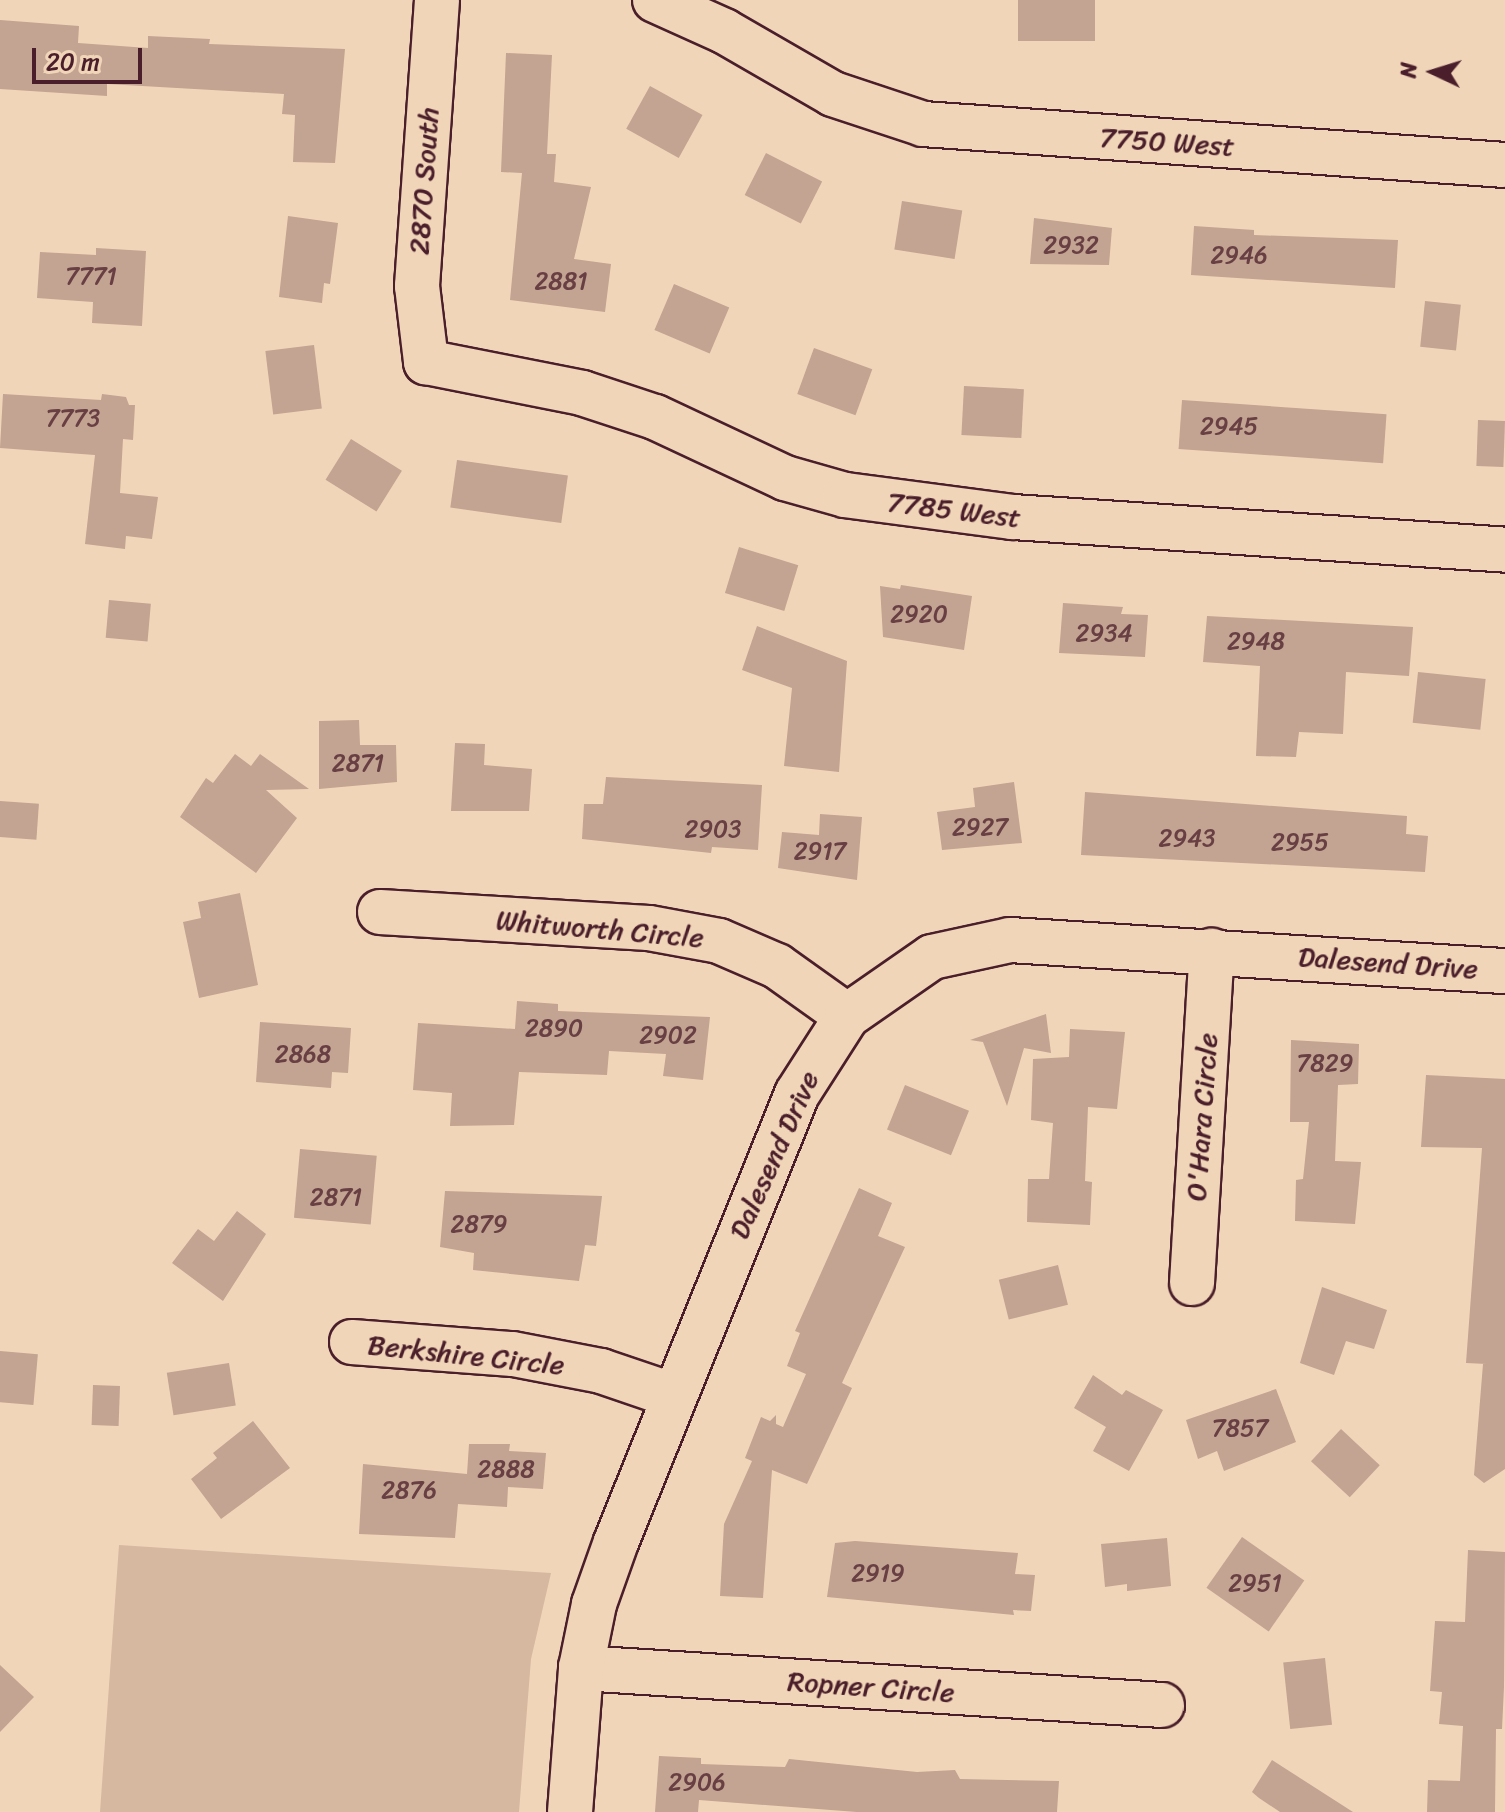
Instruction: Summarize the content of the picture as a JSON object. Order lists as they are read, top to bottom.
{
  "streets": {
    "street": [
      "7750 West",
      "2870 South",
      "7785 West",
      "Whitworth Circle",
      "Dalesend Drive",
      "O'Hara Circle",
      "Berkshire Circle",
      "Ropner Circle"
    ]
  },
  "crossings": [
    ["2870 South", "7785 West"],
    ["Whitworth Circle", "Dalesend Drive"],
    ["Dalesend Drive", "O'Hara Circle"],
    ["Dalesend Drive", "Berkshire Circle"],
    ["Dalesend Drive", "Ropner Circle"]
  ],
  "house_numbers": [
    "2932",
    "2946",
    "7771",
    "2881",
    "7773",
    "2945",
    "2920",
    "2934",
    "2948",
    "2871",
    "2927",
    "2903",
    "2943",
    "2955",
    "2917",
    "2890",
    "2902",
    "2868",
    "7829",
    "2871",
    "2879",
    "7857",
    "2888",
    "2876",
    "2919",
    "2951",
    "2906"
  ],
  "scale_bar": "20 m",
  "north": "left"
}
